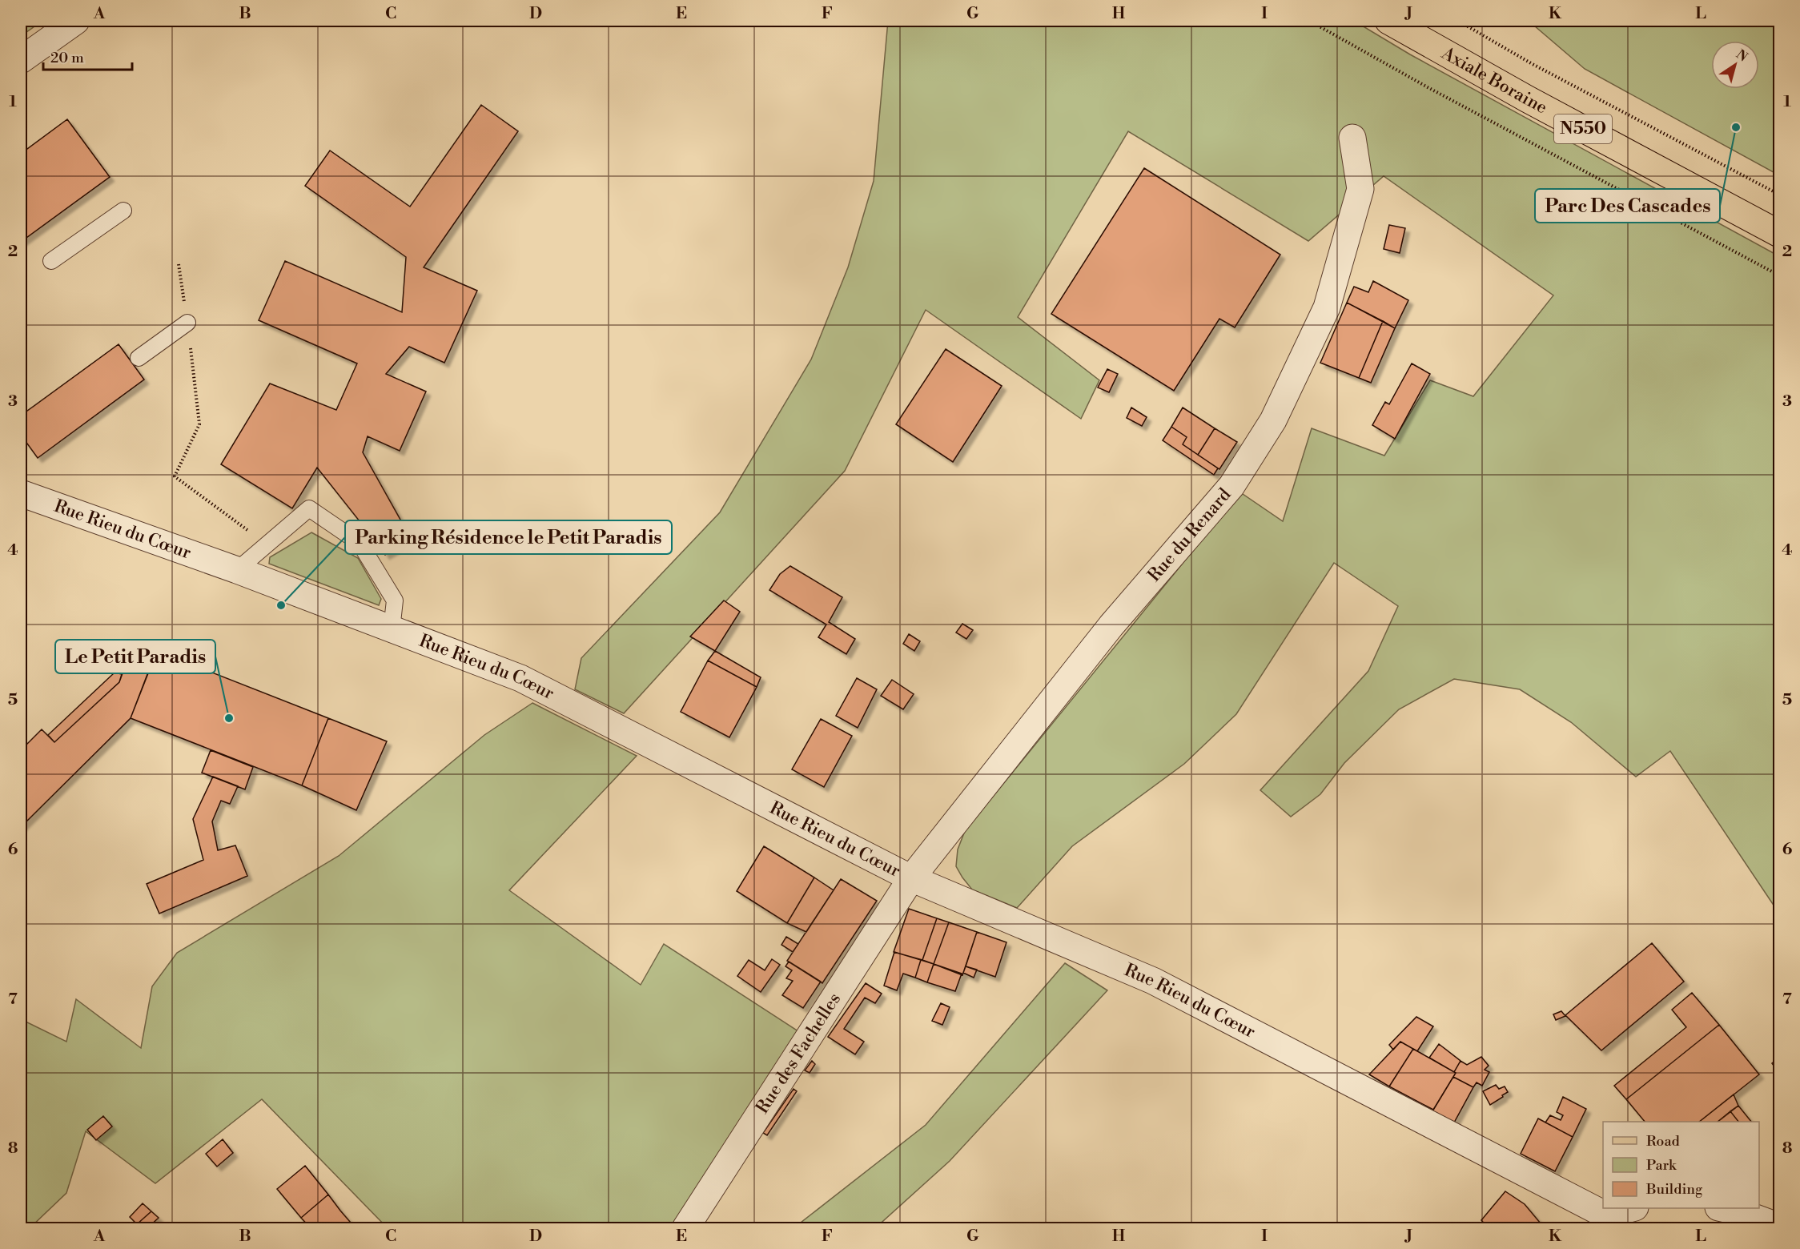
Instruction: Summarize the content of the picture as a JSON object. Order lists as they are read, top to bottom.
{
  "streets": {
    "main road": ["Axiale Boraine", "N550"],
    "street": ["Rue Rieu du Cœur", "Rue du Renard", "Rue des Fachelles"]
  },
  "crossings": [
    ["Rue Rieu du Cœur", "Rue du Renard"],
    ["Rue Rieu du Cœur", "Rue des Fachelles"],
    ["Rue du Renard", "Rue des Fachelles"]
  ],
  "places": ["Parc Des Cascades", "Parking Résidence le Petit Paradis", "Le Petit Paradis"],
  "legend": ["Road", "Park", "Building"],
  "scale_bar": "20 m",
  "north": "top right",
  "grid": {
    "columns": [
      "A",
      "B",
      "C",
      "D",
      "E",
      "F",
      "G",
      "H",
      "I",
      "J",
      "K",
      "L"
    ],
    "rows": [
      "1",
      "2",
      "3",
      "4",
      "5",
      "6",
      "7",
      "8"
    ]
  }
}
